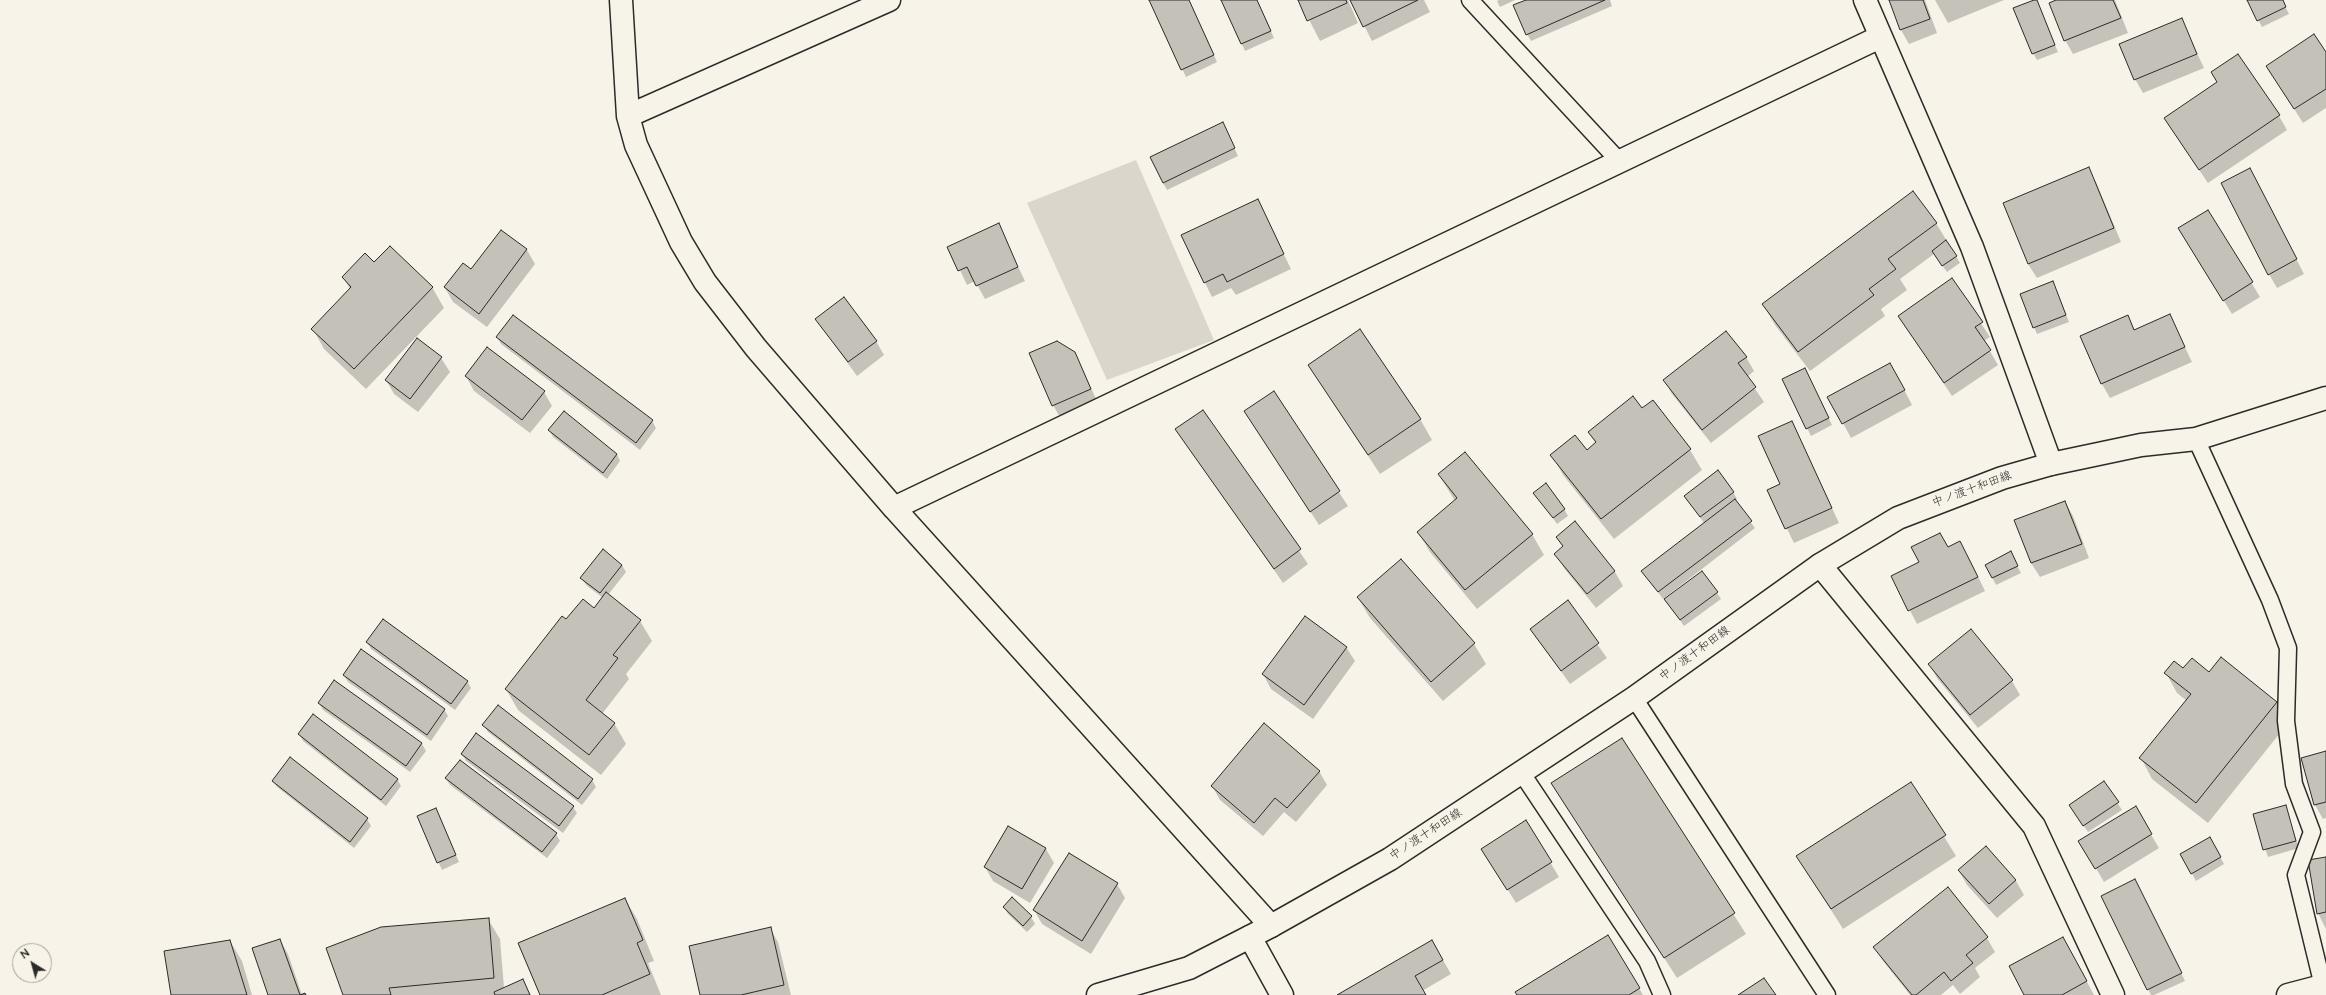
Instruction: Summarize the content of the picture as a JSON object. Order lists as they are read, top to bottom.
{
  "streets": {
    "street": ["中ノ渡十和田線"]
  },
  "north": "top left"
}
